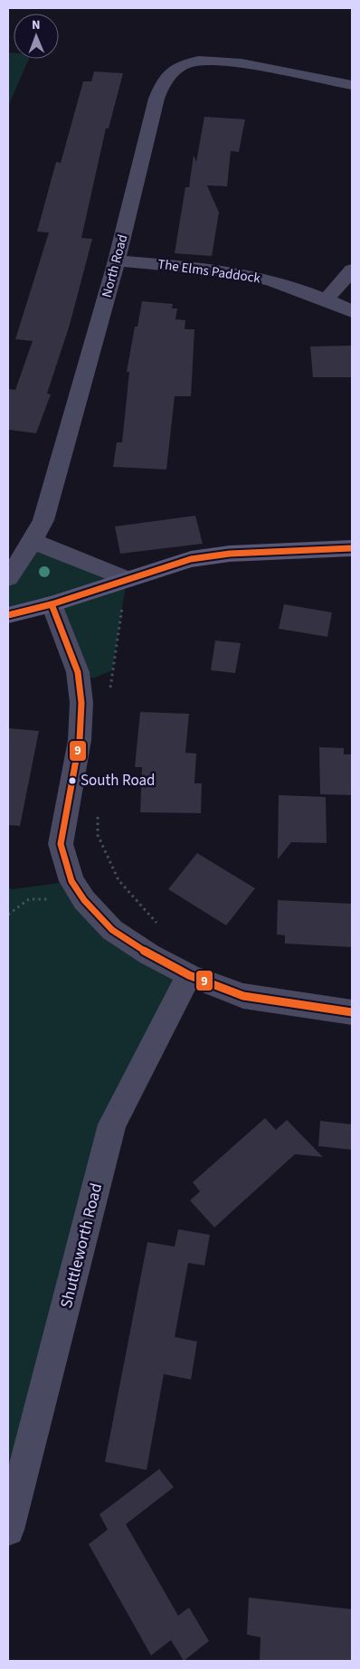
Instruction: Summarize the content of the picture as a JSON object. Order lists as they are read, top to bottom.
{
  "streets": {
    "street": ["North Road", "The Elms Paddock", "Shuttleworth Road"]
  },
  "crossings": [
    ["North Road", "The Elms Paddock"]
  ],
  "places": ["South Road"],
  "lines": ["transit line 9"],
  "north": "top"
}
